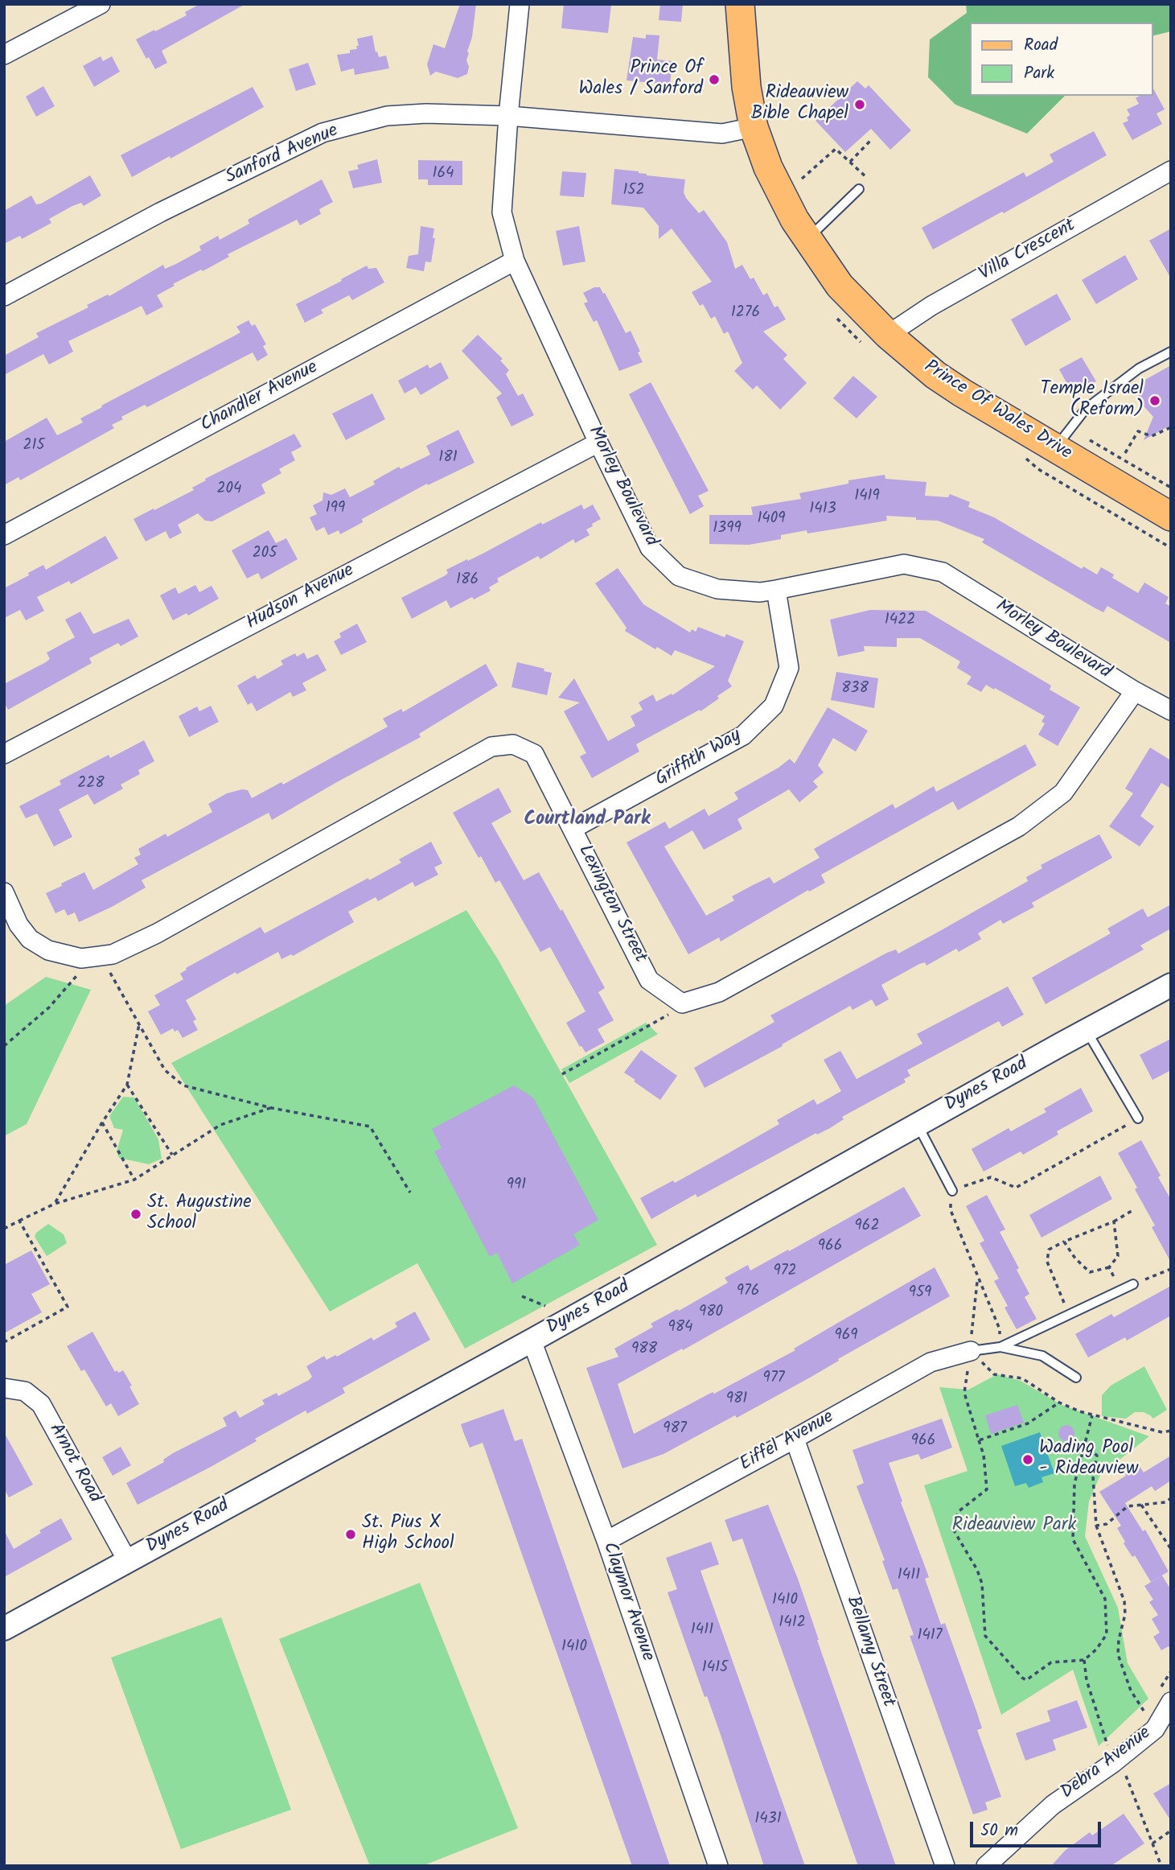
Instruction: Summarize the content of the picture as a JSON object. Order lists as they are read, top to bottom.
{
  "streets": {
    "main road": ["Prince Of Wales Drive"],
    "street": [
      "Sanford Avenue",
      "Villa Crescent",
      "Chandler Avenue",
      "Morley Boulevard",
      "Hudson Avenue",
      "Griffith Way",
      "Lexington Street",
      "Dynes Road",
      "Eiffel Avenue",
      "Arnot Road",
      "Claymor Avenue",
      "Bellamy Street",
      "Debra Avenue"
    ]
  },
  "crossings": [
    ["Sanford Avenue", "Prince Of Wales Drive"],
    ["Sanford Avenue", "Morley Boulevard"],
    ["Villa Crescent", "Prince Of Wales Drive"],
    ["Chandler Avenue", "Morley Boulevard"],
    ["Morley Boulevard", "Hudson Avenue"],
    ["Morley Boulevard", "Griffith Way"],
    ["Griffith Way", "Lexington Street"],
    ["Dynes Road", "Arnot Road"],
    ["Dynes Road", "Claymor Avenue"],
    ["Eiffel Avenue", "Claymor Avenue"],
    ["Eiffel Avenue", "Bellamy Street"]
  ],
  "districts": ["Courtland Park"],
  "parks": ["Rideauview Park"],
  "places": [
    "Prince Of Wales / Sanford",
    "Rideauview Bible Chapel",
    "Temple Israel (Reform)",
    "St. Augustine School",
    "Wading Pool - Rideauview",
    "St. Pius X High School"
  ],
  "house_numbers": [
    "164",
    "152",
    "1276",
    "215",
    "181",
    "204",
    "1419",
    "199",
    "1413",
    "1409",
    "1399",
    "205",
    "186",
    "1422",
    "838",
    "228",
    "991",
    "962",
    "966",
    "972",
    "976",
    "959",
    "980",
    "984",
    "969",
    "988",
    "977",
    "981",
    "987",
    "966",
    "1411",
    "1410",
    "1412",
    "1411",
    "1417",
    "1410",
    "1415",
    "1431"
  ],
  "legend": ["Road", "Park"],
  "scale_bar": "50 m"
}
